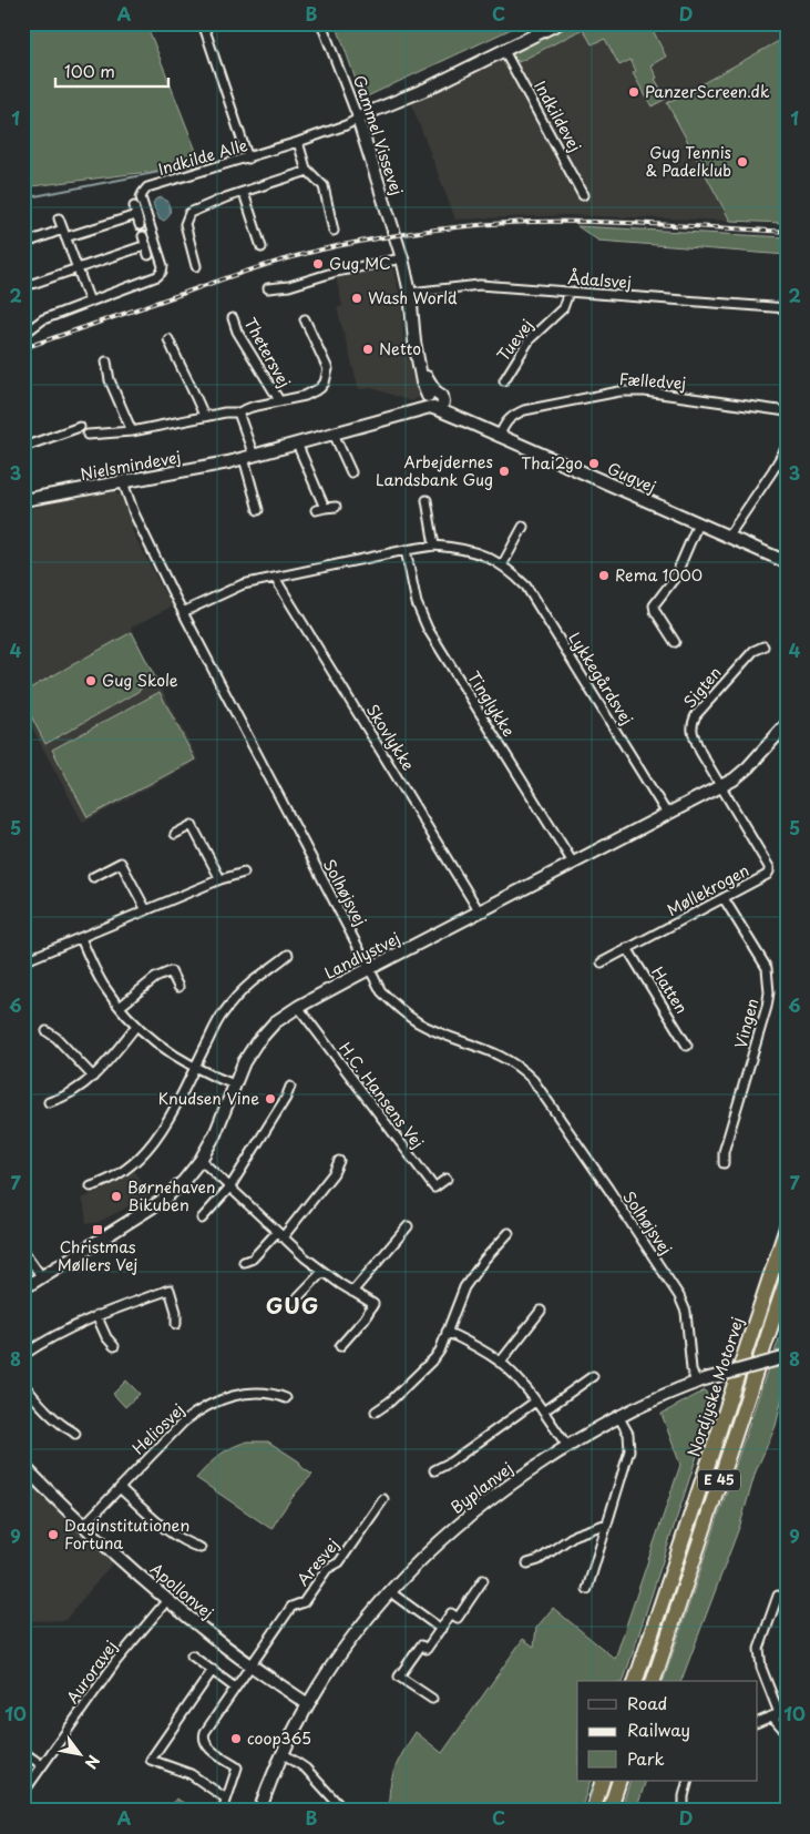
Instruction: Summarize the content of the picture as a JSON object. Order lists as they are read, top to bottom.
{
  "streets": {
    "highway": ["Nordjyske Motorvej", "E 45"],
    "street": [
      "Indkildevej",
      "Gammel Vissevej",
      "Indkilde Alle",
      "Ådalsvej",
      "Tuevej",
      "Thetersvej",
      "Fælledvej",
      "Nielsmindevej",
      "Gugvej",
      "Lykkegårdsvej",
      "Sigten",
      "Tinglykke",
      "Skovlykke",
      "Møllekrogen",
      "Solhøjsvej",
      "Landlystvej",
      "Hatten",
      "Vingen",
      "H.C. Hansens Vej",
      "Heliosvej",
      "Byplanvej",
      "Aresvej",
      "Apollonvej",
      "Auroravej"
    ]
  },
  "crossings": [
    ["Gammel Vissevej", "Indkilde Alle"],
    ["Gammel Vissevej", "Ådalsvej"],
    ["Gammel Vissevej", "Nielsmindevej"],
    ["Gammel Vissevej", "Gugvej"],
    ["Ådalsvej", "Tuevej"],
    ["Fælledvej", "Gugvej"],
    ["Nielsmindevej", "Gugvej"],
    ["Nielsmindevej", "Solhøjsvej"],
    ["Lykkegårdsvej", "Tinglykke"],
    ["Lykkegårdsvej", "Skovlykke"],
    ["Lykkegårdsvej", "Solhøjsvej"],
    ["Lykkegårdsvej", "Landlystvej"],
    ["Sigten", "Møllekrogen"],
    ["Sigten", "Landlystvej"],
    ["Tinglykke", "Landlystvej"],
    ["Skovlykke", "Landlystvej"],
    ["Møllekrogen", "Landlystvej"],
    ["Møllekrogen", "Hatten"],
    ["Møllekrogen", "Vingen"],
    ["Solhøjsvej", "Landlystvej"],
    ["Solhøjsvej", "Byplanvej"],
    ["Landlystvej", "H.C. Hansens Vej"],
    ["Heliosvej", "Apollonvej"],
    ["Byplanvej", "Apollonvej"],
    ["Aresvej", "Apollonvej"],
    ["Apollonvej", "Auroravej"]
  ],
  "districts": ["GUG"],
  "places": {
    "other": [
      "PanzerScreen.dk",
      "Gug Tennis & Padelklub",
      "Gug MC",
      "Wash World",
      "Netto",
      "Thai2go",
      "Arbejdernes Landsbank Gug",
      "Rema 1000",
      "Gug Skole",
      "Knudsen Vine",
      "Børnehaven Bikuben",
      "Daginstitutionen Fortuna",
      "coop365"
    ],
    "transit": ["Christmas Møllers Vej"]
  },
  "legend": ["Road", "Railway", "Park"],
  "scale_bar": "100 m",
  "north": "bottom right",
  "grid": {
    "columns": [
      "A",
      "B",
      "C",
      "D"
    ],
    "rows": [
      "1",
      "2",
      "3",
      "4",
      "5",
      "6",
      "7",
      "8",
      "9",
      "10"
    ]
  }
}
